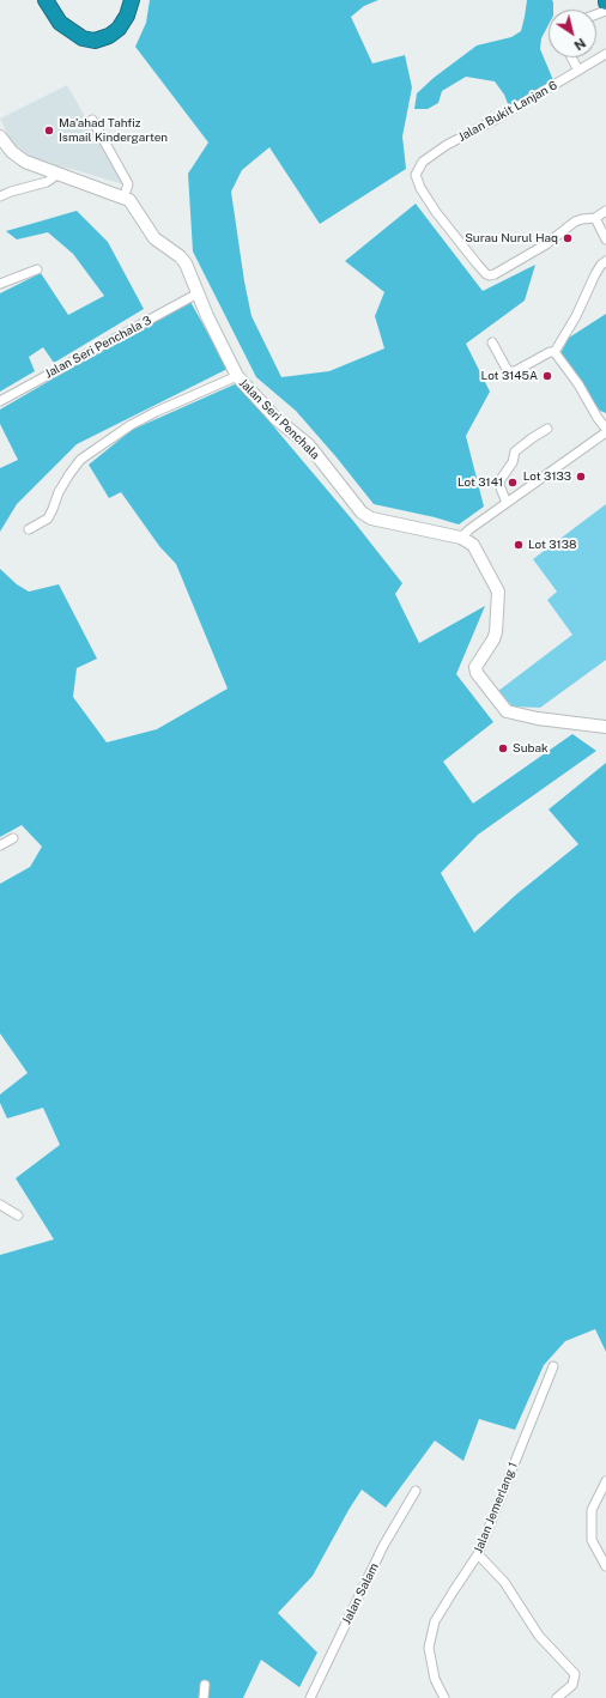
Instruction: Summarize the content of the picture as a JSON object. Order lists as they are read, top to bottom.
{
  "streets": {
    "street": [
      "Jalan Bukit Lanjan 6",
      "Jalan Seri Penchala 3",
      "Jalan Seri Penchala",
      "Jalan Jemerlang 1",
      "Jalan Salam"
    ]
  },
  "crossings": [
    ["Jalan Seri Penchala 3", "Jalan Seri Penchala"]
  ],
  "places": [
    "Ma’ahad Tahfiz Ismail Kindergarten",
    "Surau Nurul Haq",
    "Lot 3145A",
    "Lot 3133",
    "Lot 3141",
    "Lot 3138",
    "Subak"
  ],
  "north": "bottom right"
}
